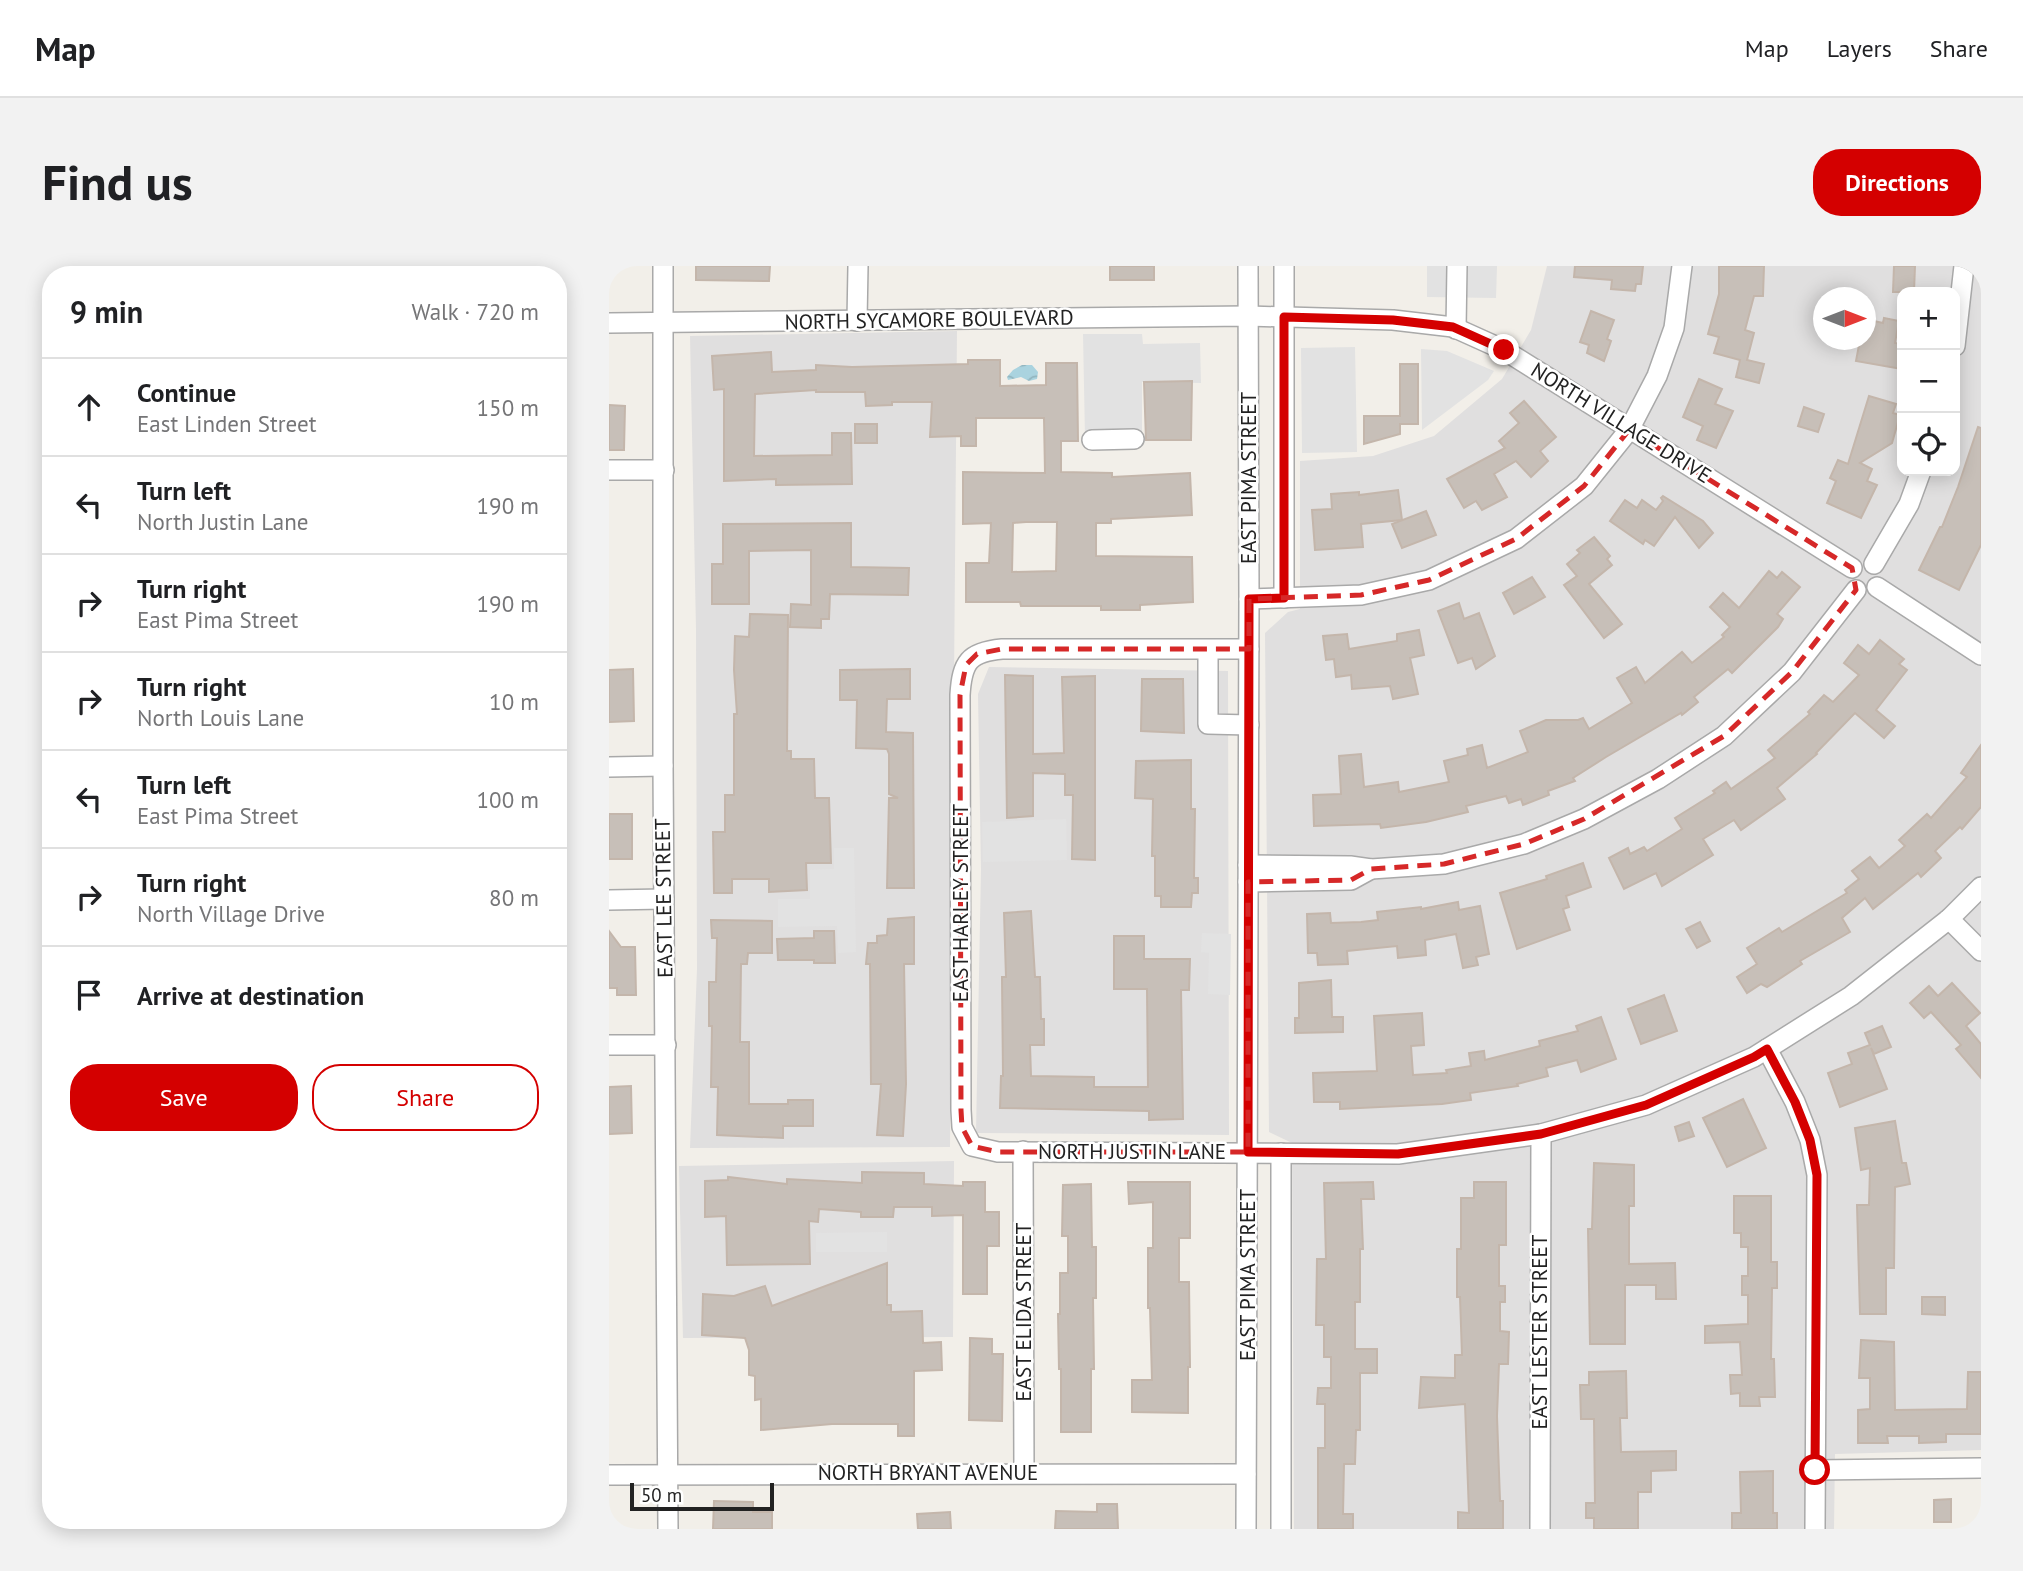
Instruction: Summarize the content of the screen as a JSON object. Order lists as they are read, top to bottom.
{
  "streets": {
    "street": [
      "NORTH SYCAMORE BOULEVARD",
      "NORTH VILLAGE DRIVE",
      "EAST PIMA STREET",
      "EAST LEE STREET",
      "EAST HARLEY STREET",
      "NORTH JUSTIN LANE",
      "EAST ELIDA STREET",
      "EAST LESTER STREET",
      "NORTH BRYANT AVENUE"
    ]
  },
  "crossings": [
    ["NORTH SYCAMORE BOULEVARD", "NORTH VILLAGE DRIVE"],
    ["NORTH SYCAMORE BOULEVARD", "EAST PIMA STREET"],
    ["NORTH SYCAMORE BOULEVARD", "EAST LEE STREET"],
    ["NORTH VILLAGE DRIVE", "EAST PIMA STREET"],
    ["EAST PIMA STREET", "NORTH JUSTIN LANE"],
    ["EAST PIMA STREET", "NORTH BRYANT AVENUE"],
    ["EAST LEE STREET", "NORTH BRYANT AVENUE"],
    ["EAST HARLEY STREET", "NORTH JUSTIN LANE"],
    ["NORTH JUSTIN LANE", "EAST ELIDA STREET"],
    ["NORTH JUSTIN LANE", "EAST LESTER STREET"],
    ["EAST ELIDA STREET", "NORTH BRYANT AVENUE"]
  ],
  "scale_bar": "50 m",
  "north": "right",
  "page": {
    "header": "Map",
    "nav": ["Map", "Layers", "Share"],
    "buttons": [
      "Directions",
      ["Save", "Share"]
    ],
    "title": "Find us",
    "heading": ["9 min", "Walk · 720 m"],
    "map_buttons": ["+", "−"],
    "list": [
      ["Continue", "East Linden Street", "150 m"],
      ["Turn left", "North Justin Lane", "190 m"],
      ["Turn right", "East Pima Street", "190 m"],
      ["Turn right", "North Louis Lane", "10 m"],
      ["Turn left", "East Pima Street", "100 m"],
      ["Turn right", "North Village Drive", "80 m"],
      "Arrive at destination"
    ],
    "scale": "50 m"
  }
}
